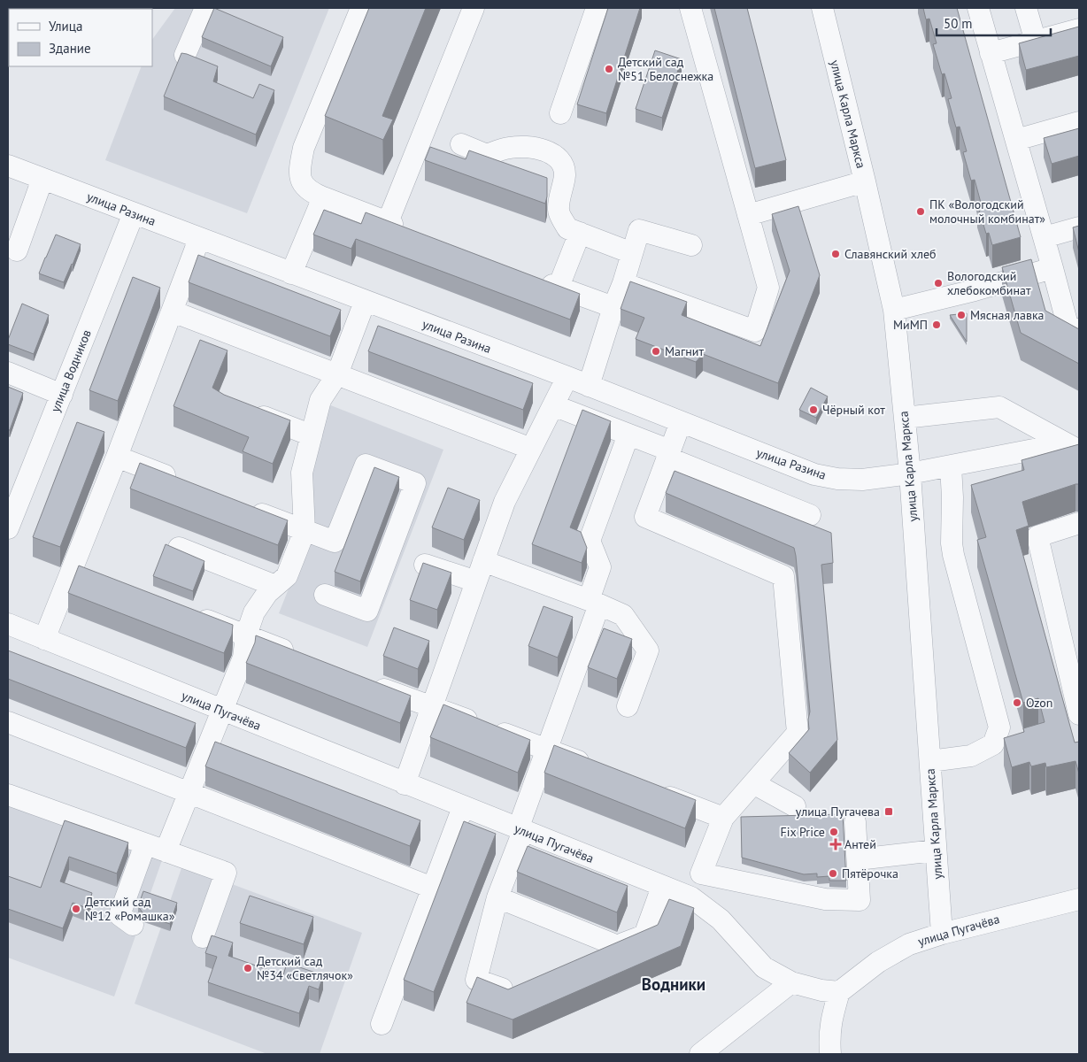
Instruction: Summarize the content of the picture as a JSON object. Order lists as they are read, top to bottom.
{
  "streets": {
    "street": [
      "улица Карла Маркса",
      "улица Разина",
      "улица Водников",
      "улица Пугачёва"
    ]
  },
  "crossings": [
    ["улица Карла Маркса", "улица Разина"],
    ["улица Карла Маркса", "улица Пугачёва"],
    ["улица Разина", "улица Водников"]
  ],
  "districts": ["Водники"],
  "places": {
    "other": [
      "Детский сад №51, Белоснежка",
      "ПК «Вологодский молочный комбинат»",
      "Славянский хлеб",
      "Вологодский хлебокомбинат",
      "Мясная лавка",
      "МиМП",
      "Магнит",
      "Чёрный кот",
      "Ozon",
      "Fix Price",
      "Пятёрочка",
      "Детский сад №12 «Ромашка»",
      "Детский сад №34 «Светлячок»"
    ],
    "transit": ["улица Пугачева"],
    "health": ["Антей"]
  },
  "legend": ["Улица", "Здание"],
  "scale_bar": "50 m"
}
